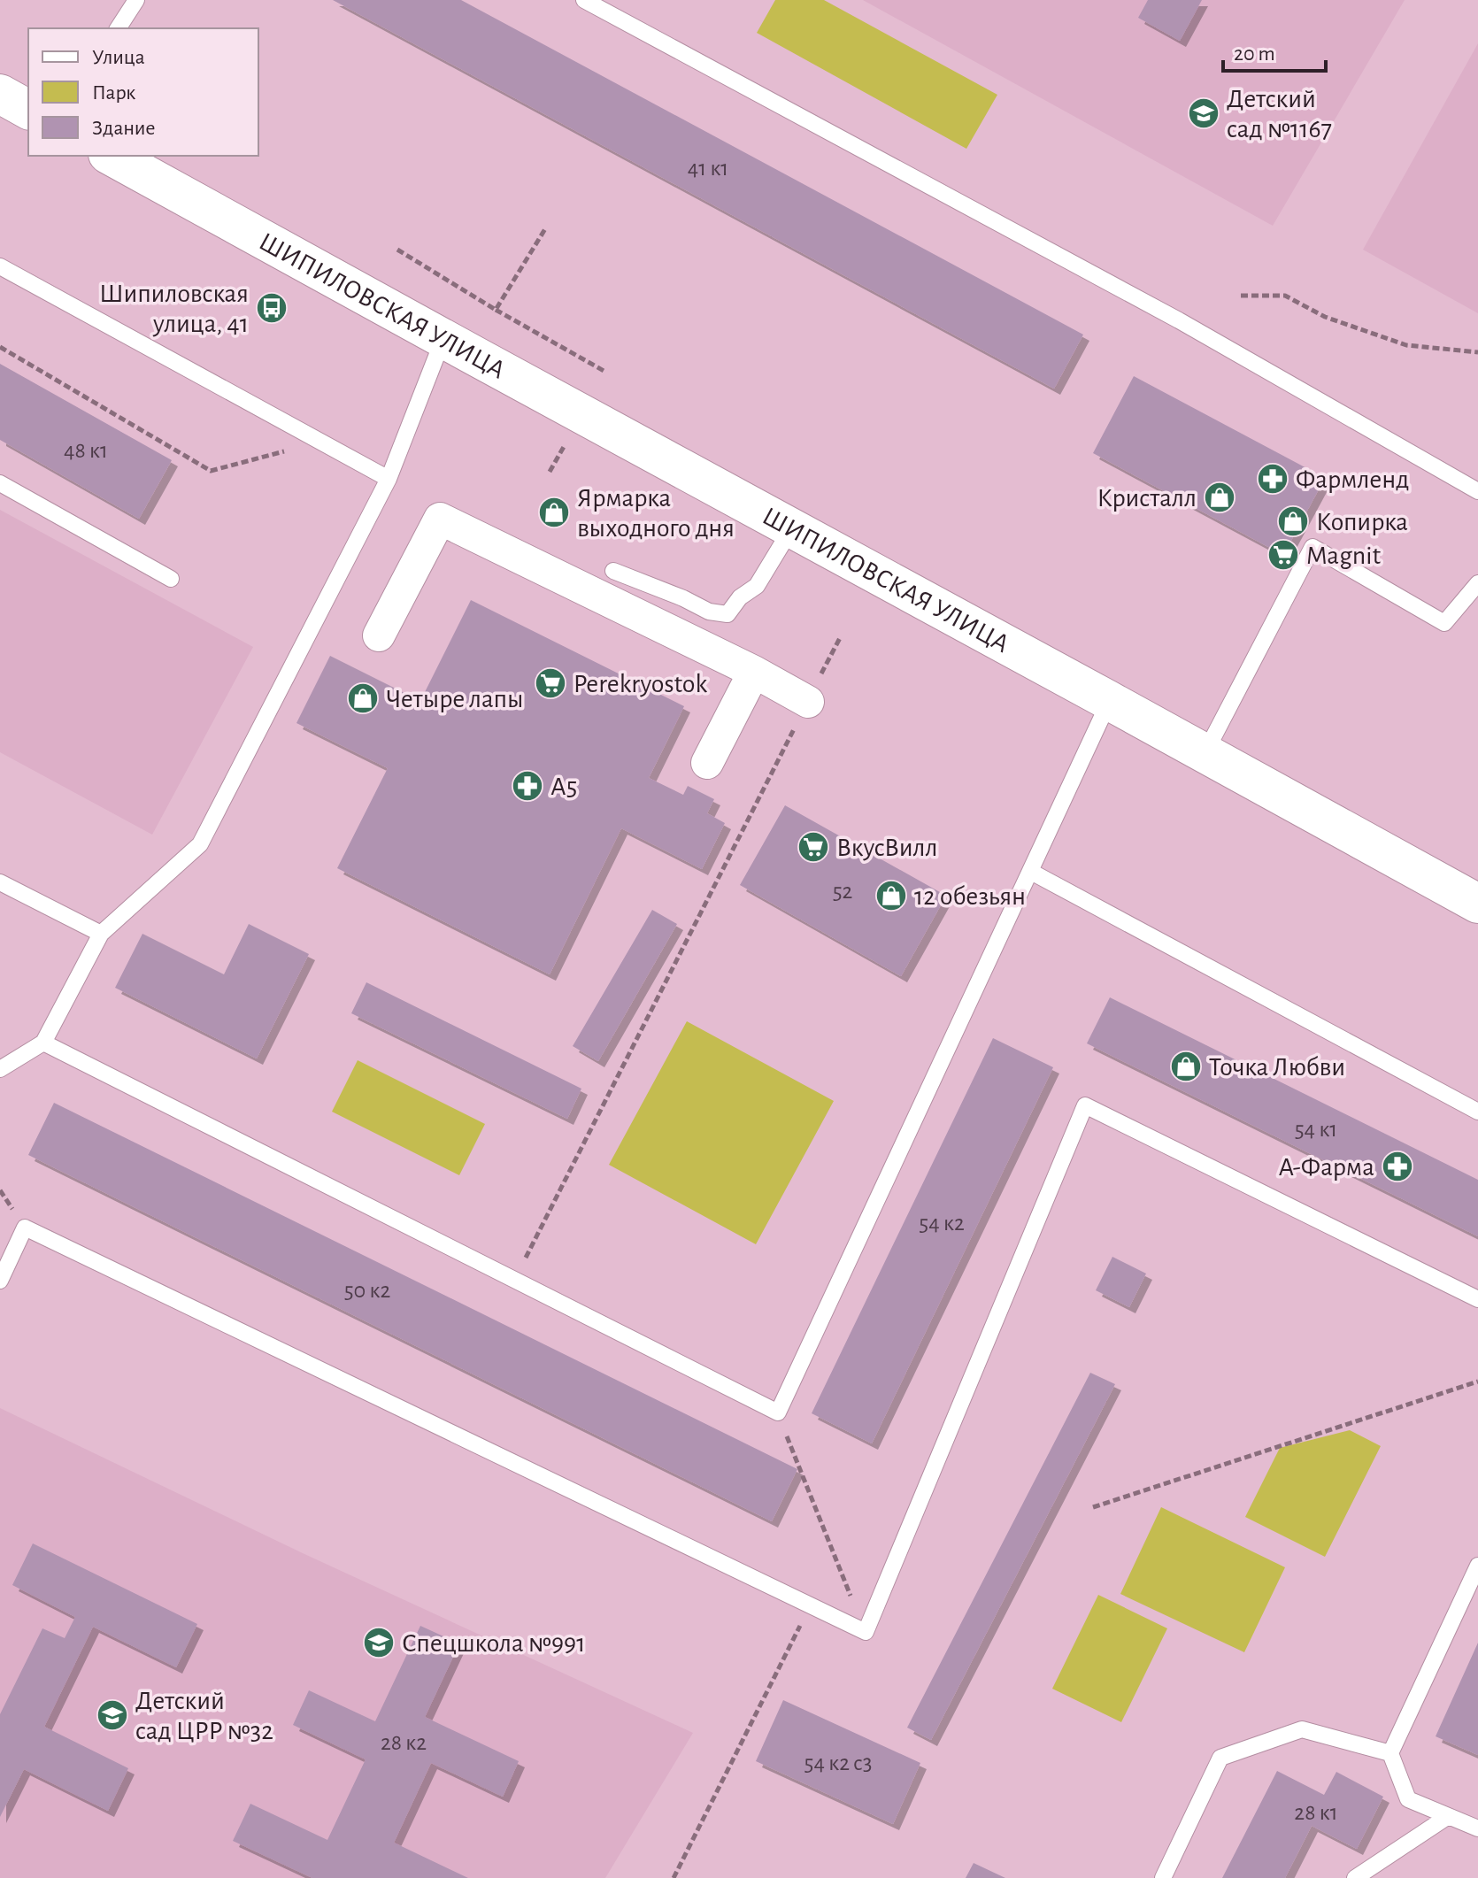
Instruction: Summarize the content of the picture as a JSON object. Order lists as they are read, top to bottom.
{
  "streets": {
    "main road": ["ШИПИЛОВСКАЯ УЛИЦА"]
  },
  "places": {
    "school or university": ["Детский сад №1167", "Спецшкола №991", "Детский сад ЦРР №32"],
    "bus stop": ["Шипиловская улица, 41"],
    "pharmacy": ["Фармленд", "А5", "А-Фарма"],
    "shop": [
      "Кристалл",
      "Ярмарка выходного дня",
      "Копирка",
      "Четыре лапы",
      "12 обезьян",
      "Точка Любви"
    ],
    "supermarket": ["Magnit", "Perekryostok", "ВкусВилл"]
  },
  "house_numbers": [
    "41 к1",
    "48 к1",
    "52",
    "54 к1",
    "54 к2",
    "50 к2",
    "28 к2",
    "54 к2 с3",
    "28 к1"
  ],
  "legend": ["Улица", "Парк", "Здание"],
  "scale_bar": "20 m"
}
